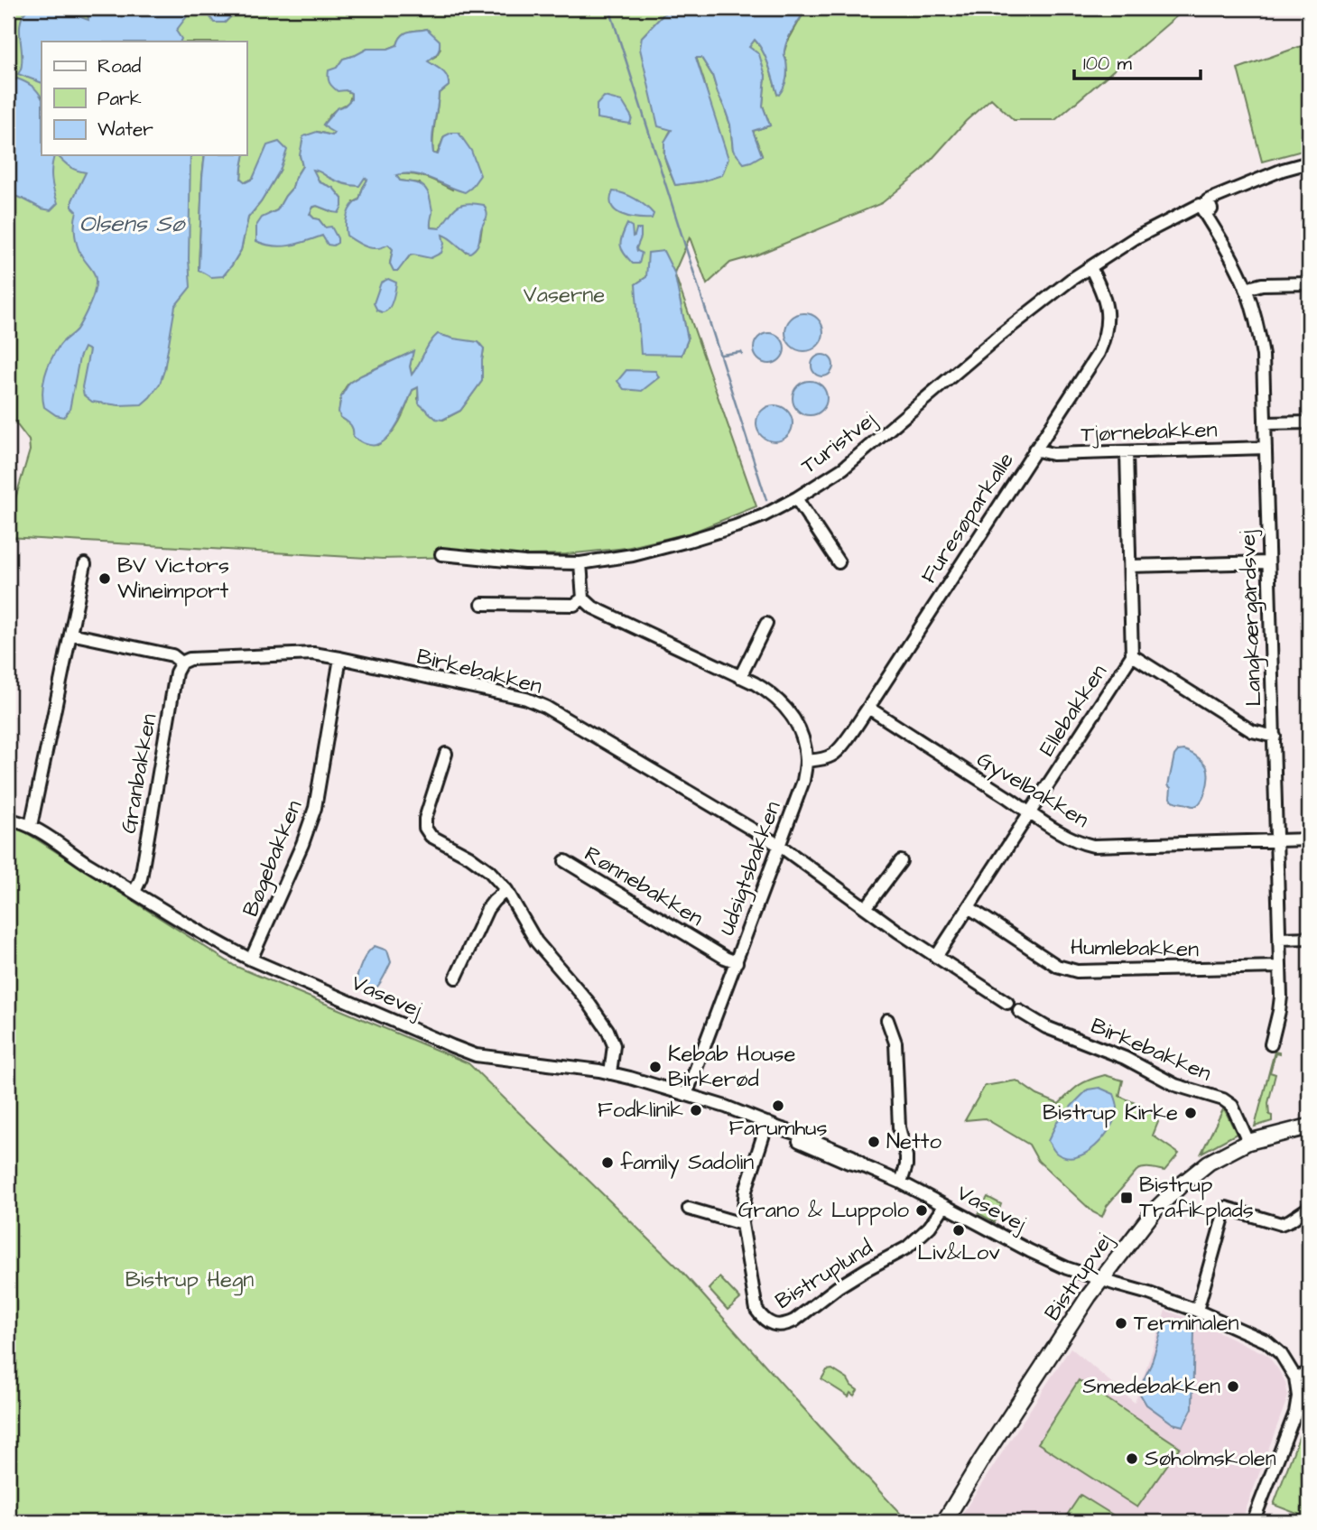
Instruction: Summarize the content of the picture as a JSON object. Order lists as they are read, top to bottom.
{
  "streets": {
    "main road": ["Bistrupvej"],
    "street": [
      "Tjørnebakken",
      "Turistvej",
      "Furesøparkalle",
      "Langkærgårdsvej",
      "Birkebakken",
      "Ellebakken",
      "Granbakken",
      "Gyvelbakken",
      "Bøgebakken",
      "Udsigtsbakken",
      "Rønnebakken",
      "Humlebakken",
      "Vasevej",
      "Bistruplund"
    ]
  },
  "crossings": [
    ["Tjørnebakken", "Furesøparkalle"],
    ["Tjørnebakken", "Langkærgårdsvej"],
    ["Tjørnebakken", "Ellebakken"],
    ["Turistvej", "Furesøparkalle"],
    ["Turistvej", "Langkærgårdsvej"],
    ["Furesøparkalle", "Gyvelbakken"],
    ["Furesøparkalle", "Udsigtsbakken"],
    ["Langkærgårdsvej", "Gyvelbakken"],
    ["Langkærgårdsvej", "Humlebakken"],
    ["Birkebakken", "Ellebakken"],
    ["Birkebakken", "Granbakken"],
    ["Birkebakken", "Bøgebakken"],
    ["Birkebakken", "Udsigtsbakken"],
    ["Birkebakken", "Bistrupvej"],
    ["Ellebakken", "Gyvelbakken"],
    ["Ellebakken", "Humlebakken"],
    ["Granbakken", "Vasevej"],
    ["Bøgebakken", "Vasevej"],
    ["Udsigtsbakken", "Rønnebakken"],
    ["Udsigtsbakken", "Vasevej"],
    ["Vasevej", "Bistruplund"],
    ["Vasevej", "Bistrupvej"]
  ],
  "water": ["Olsens Sø"],
  "parks": ["Vaserne", "Bistrup Hegn"],
  "places": {
    "other": [
      "BV Victors Wineimport",
      "Kebab House Birkerød",
      "Farumhus",
      "Fodklinik",
      "Bistrup Kirke",
      "Netto",
      "family Sadolin",
      "Grano & Luppolo",
      "Liv&Lov",
      "Terminalen",
      "Smedebakken",
      "Søholmskolen"
    ],
    "transit": ["Bistrup Trafikplads"]
  },
  "legend": ["Road", "Park", "Water"],
  "scale_bar": "100 m"
}
